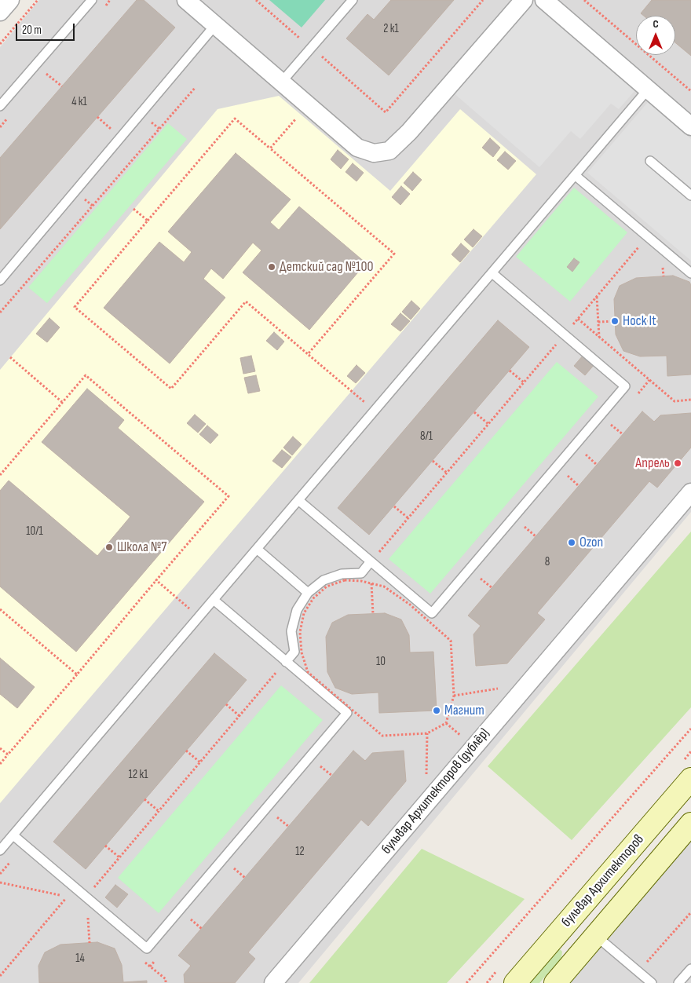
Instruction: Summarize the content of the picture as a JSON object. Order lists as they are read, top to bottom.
{
  "streets": {
    "main road": ["бульвар Архитекторов"],
    "street": ["бульвар Архитекторов (дублёр)"]
  },
  "places": [
    "Детский сад №100",
    "Hock It",
    "Апрель",
    "Ozon",
    "Школа №7",
    "Магнит"
  ],
  "house_numbers": [
    "2 к1",
    "4 к1",
    "8/1",
    "10/1",
    "8",
    "10",
    "12 к1",
    "12",
    "14"
  ],
  "scale_bar": "20 m",
  "north": "top"
}
